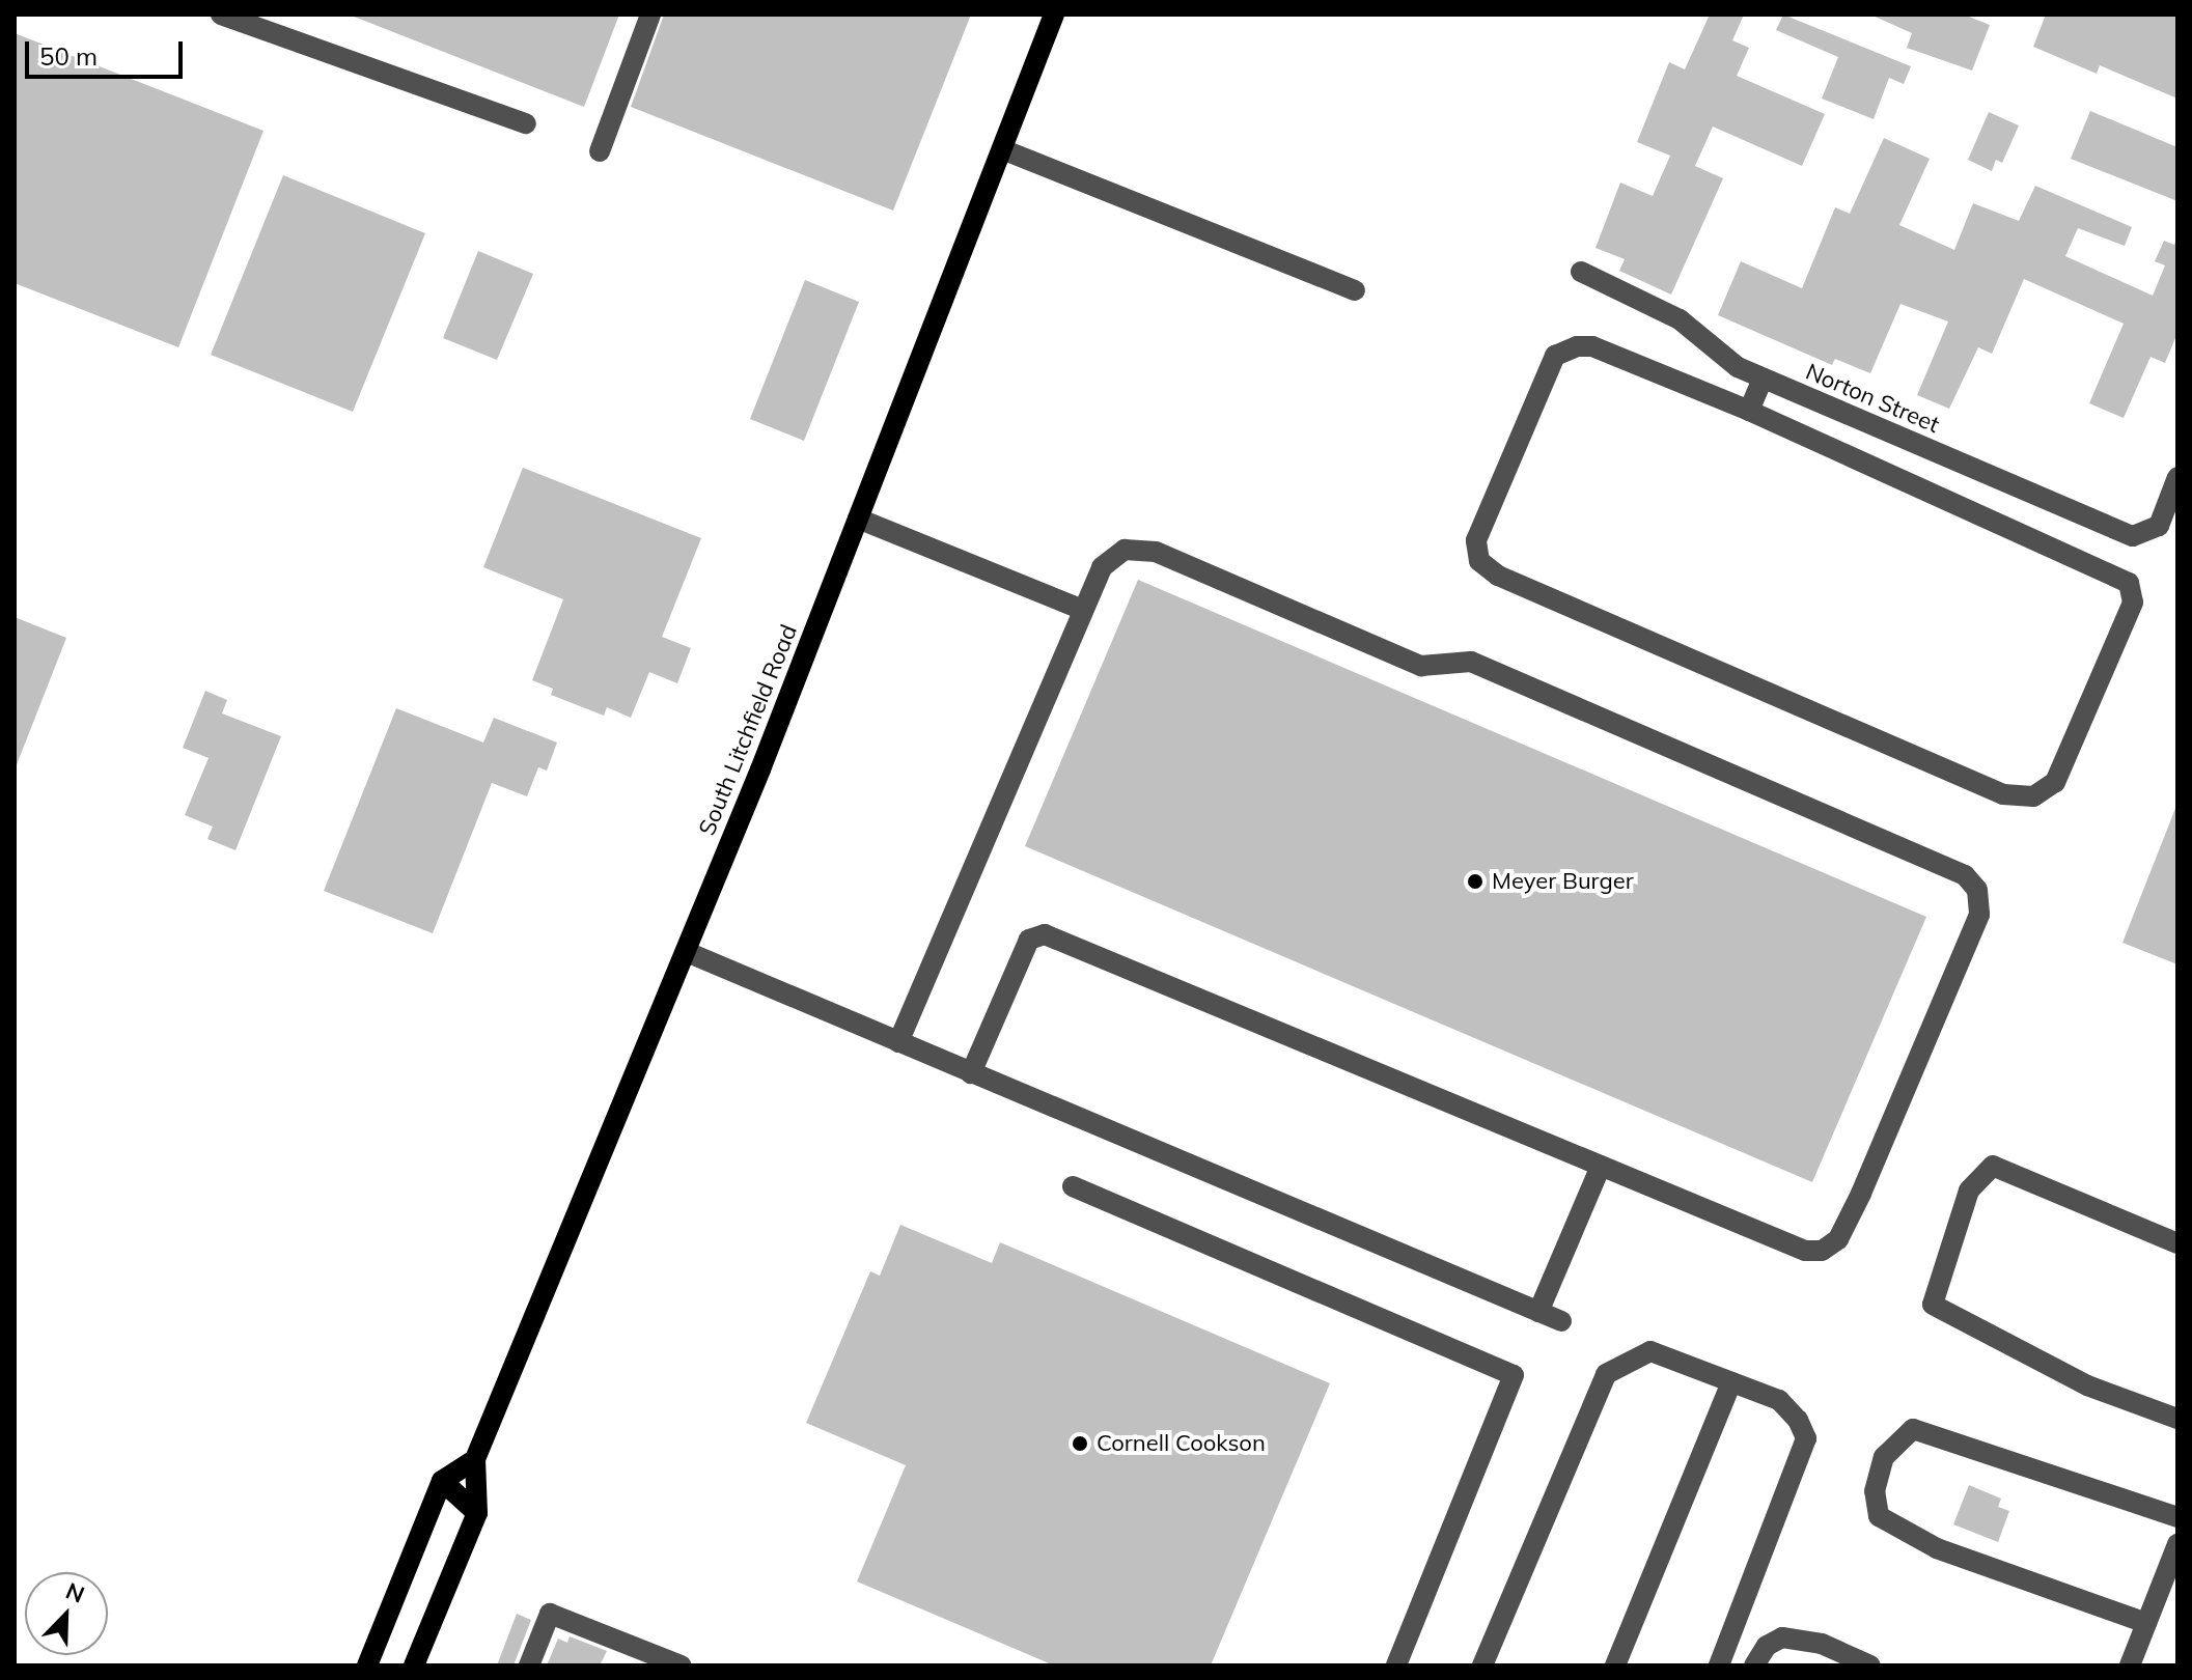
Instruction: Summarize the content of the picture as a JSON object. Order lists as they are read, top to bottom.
{
  "streets": {
    "main road": ["South Litchfield Road"],
    "street": ["Norton Street"]
  },
  "places": ["Meyer Burger", "Cornell Cookson"],
  "scale_bar": "50 m",
  "north": "top right"
}
